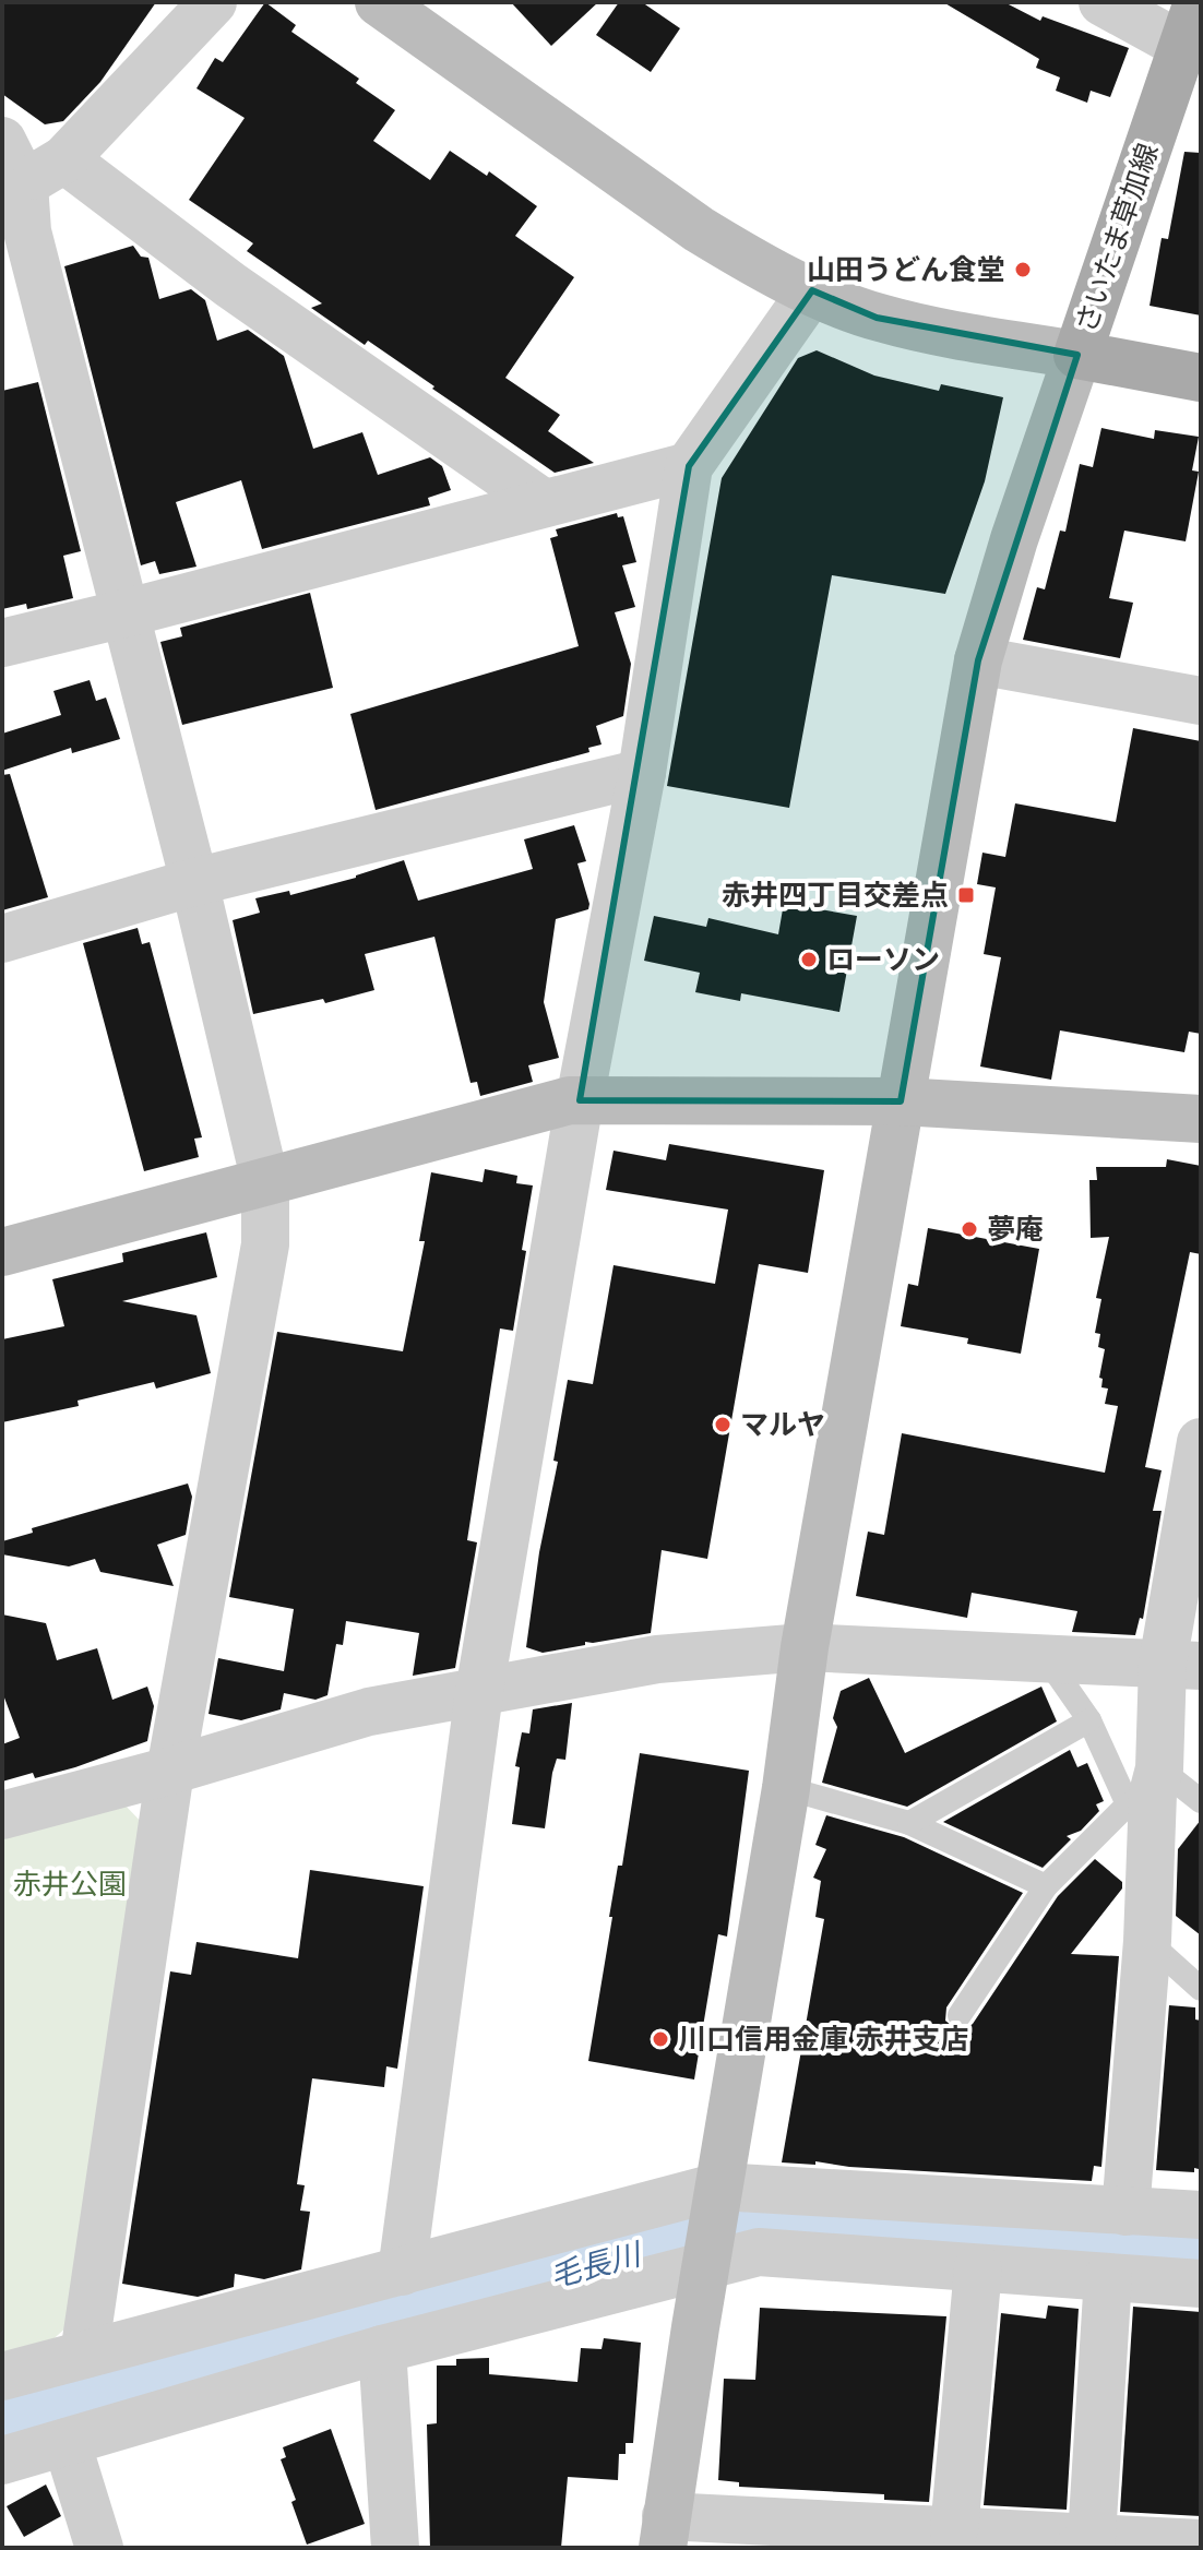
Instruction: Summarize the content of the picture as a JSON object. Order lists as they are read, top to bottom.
{
  "streets": {
    "main road": ["さいたま草加線"]
  },
  "water": ["毛長川"],
  "parks": ["赤井公園"],
  "places": {
    "other": [
      "山田うどん食堂",
      "ローソン",
      "夢庵",
      "マルヤ",
      "川口信用金庫 赤井支店"
    ],
    "transit": ["赤井四丁目交差点"]
  }
}
